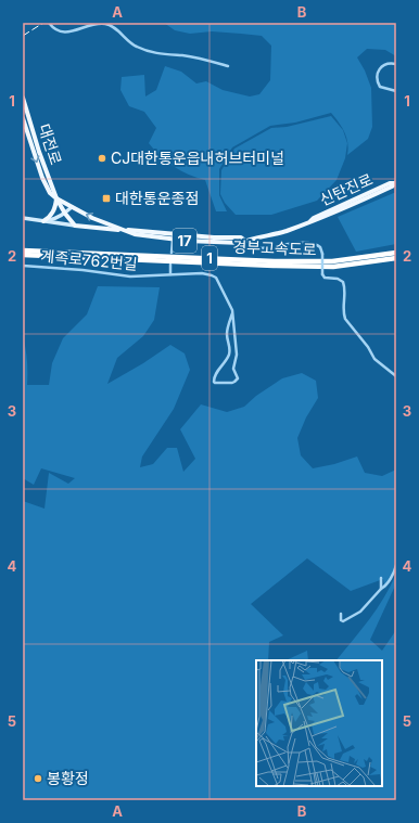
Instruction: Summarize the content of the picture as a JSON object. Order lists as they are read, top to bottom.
{
  "streets": {
    "highway": ["경부고속도로", "1"],
    "main road": ["대전로", "신탄진로", "17"],
    "street": ["계족로762번길"]
  },
  "crossings": [
    ["대전로", "신탄진로"]
  ],
  "places": {
    "other": ["CJ대한통운읍내허브터미널", "봉황정"],
    "transit": ["대한통운종점"]
  },
  "grid": {
    "columns": ["A", "B"],
    "rows": [
      "1",
      "2",
      "3",
      "4",
      "5"
    ]
  }
}
